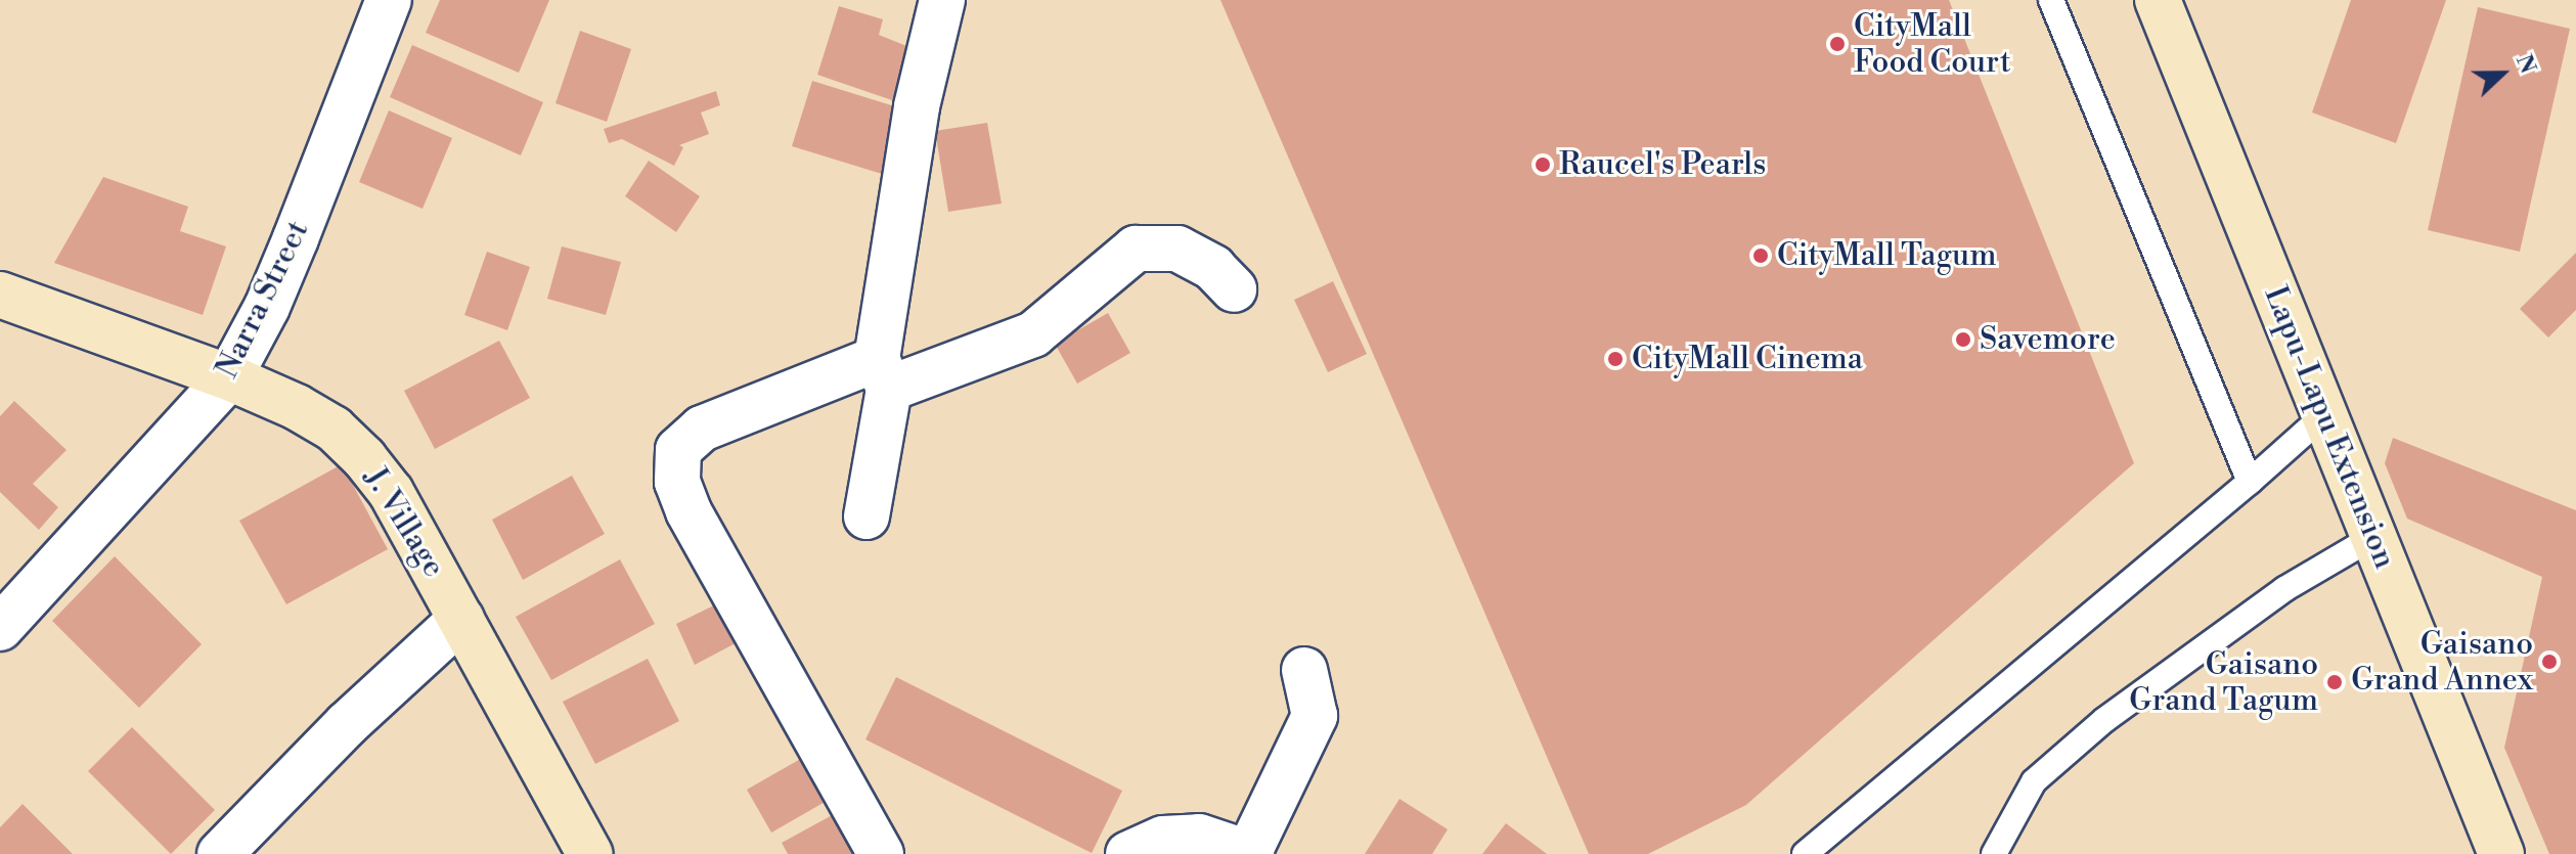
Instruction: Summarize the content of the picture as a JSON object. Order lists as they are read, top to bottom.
{
  "streets": {
    "street": ["Narra Street", "Lapu-Lapu Extension", "J. Village"]
  },
  "crossings": [
    ["Narra Street", "J. Village"]
  ],
  "places": [
    "CityMall Food Court",
    "Raucel's Pearls",
    "CityMall Tagum",
    "Savemore",
    "CityMall Cinema",
    "Gaisano Grand Annex",
    "Gaisano Grand Tagum"
  ],
  "north": "right"
}
